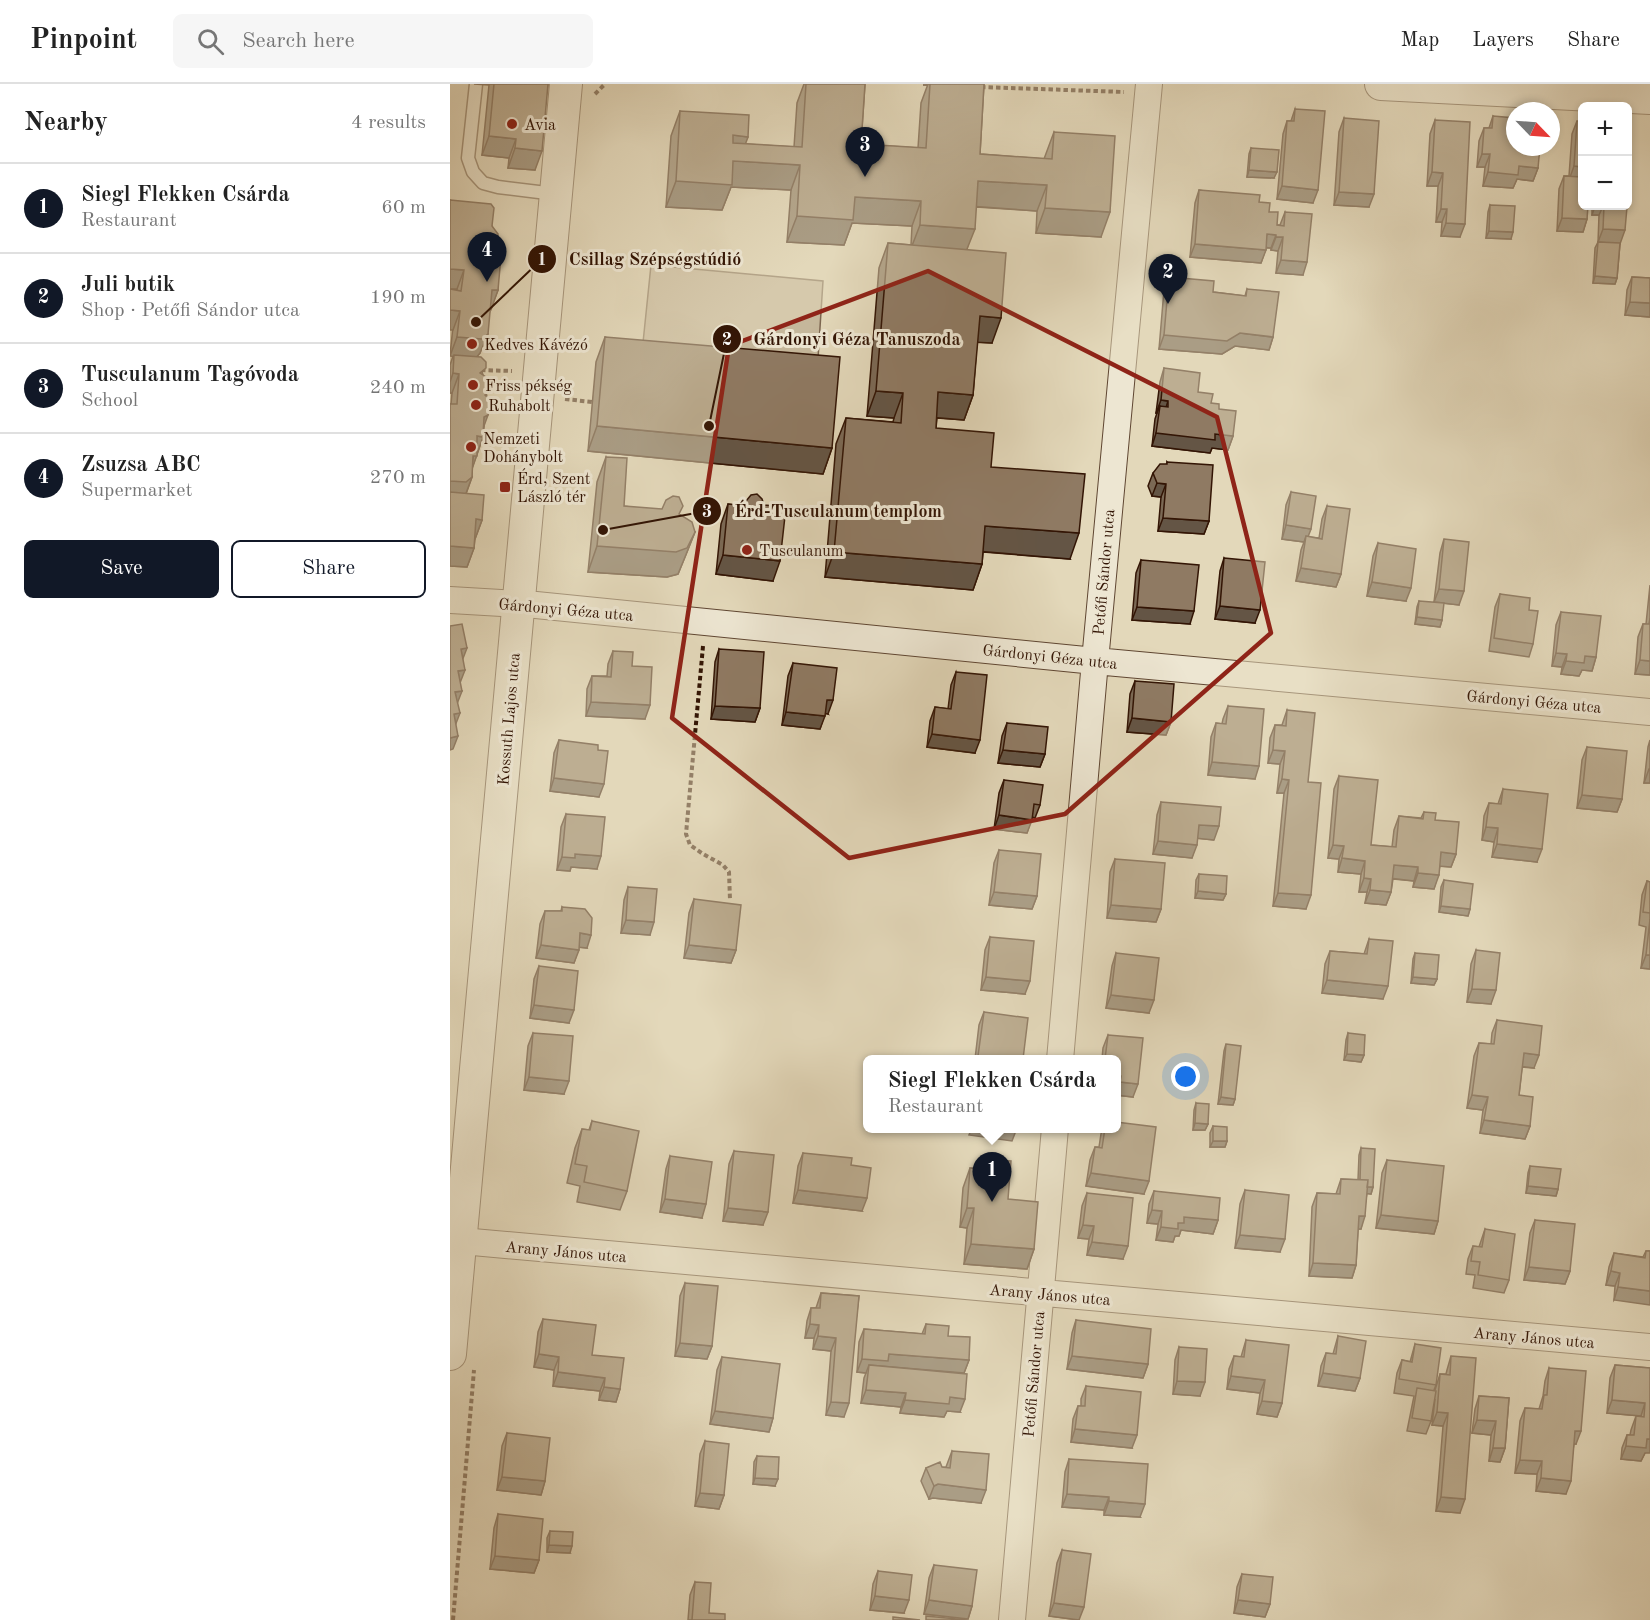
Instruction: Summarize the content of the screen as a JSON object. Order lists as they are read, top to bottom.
{
  "streets": {
    "street": [
      "Petőfi Sándor utca",
      "Gárdonyi Géza utca",
      "Kossuth Lajos utca",
      "Arany János utca"
    ]
  },
  "crossings": [
    ["Petőfi Sándor utca", "Gárdonyi Géza utca"],
    ["Petőfi Sándor utca", "Arany János utca"],
    ["Gárdonyi Géza utca", "Kossuth Lajos utca"],
    ["Kossuth Lajos utca", "Arany János utca"]
  ],
  "places": {
    "other": [
      "Avia",
      "Csillag Szépségstúdió",
      "Kedves Kávézó",
      "Friss pékség",
      "Ruhabolt",
      "Gárdonyi Géza Tanuszoda",
      "Nemzeti Dohánybolt",
      "Érd-Tusculanum templom",
      "Tusculanum"
    ],
    "transit": ["Érd, Szent László tér"]
  },
  "north": "bottom right",
  "page": {
    "header": "Pinpoint",
    "search": "Search here",
    "nav": ["Map", "Layers", "Share"],
    "heading": ["Nearby", "4 results"],
    "map_buttons": ["+", "−"],
    "pins": [
      "3",
      "4",
      "2",
      "1"
    ],
    "list": [
      {
        "mark": "1",
        "name": "Siegl Flekken Csárda",
        "note": "Restaurant",
        "value": "60 m"
      },
      {
        "mark": "2",
        "name": "Juli butik",
        "note": "Shop · Petőfi Sándor utca",
        "value": "190 m"
      },
      {
        "mark": "3",
        "name": "Tusculanum Tagóvoda",
        "note": "School",
        "value": "240 m"
      },
      {
        "mark": "4",
        "name": "Zsuzsa ABC",
        "note": "Supermarket",
        "value": "270 m"
      }
    ],
    "buttons": ["Save", "Share"],
    "popup": ["Siegl Flekken Csárda", "Restaurant"]
  }
}
